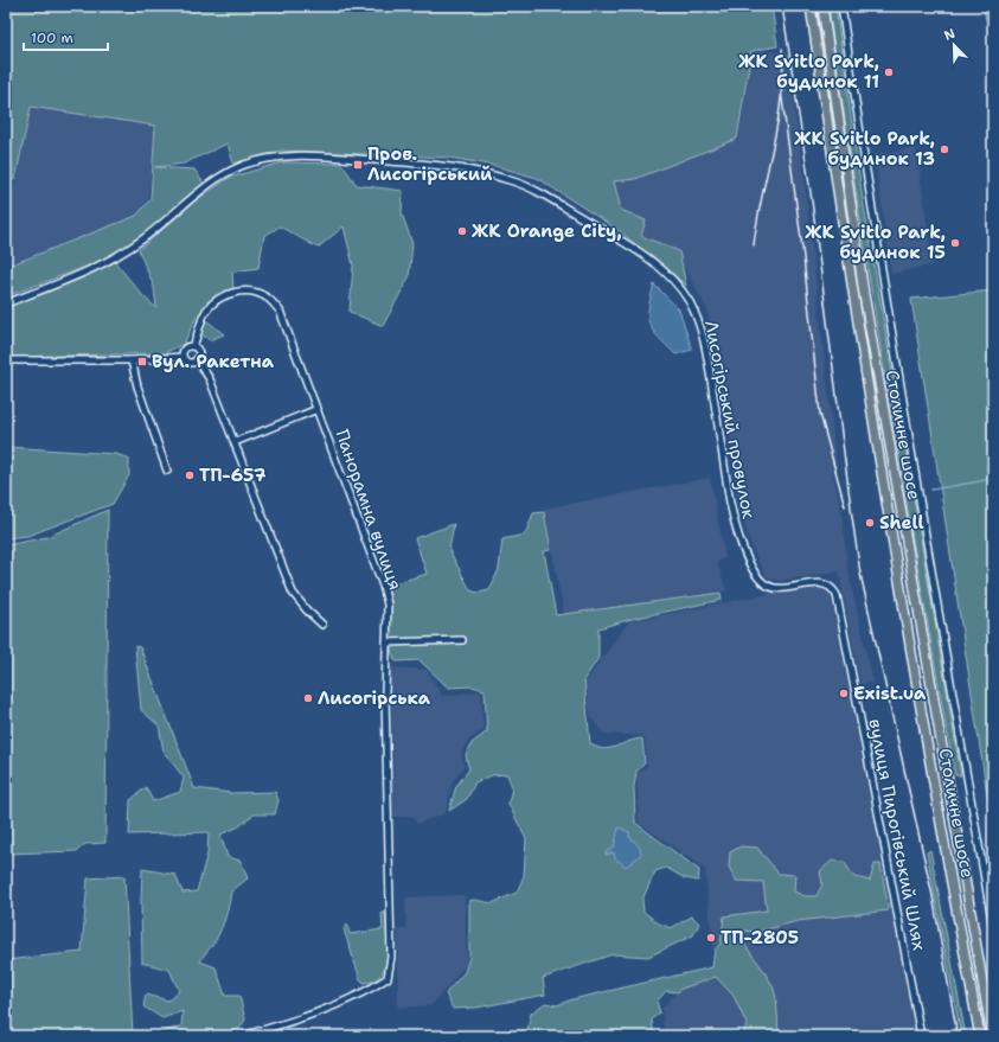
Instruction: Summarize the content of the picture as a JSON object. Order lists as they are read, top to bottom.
{
  "streets": {
    "highway": ["Столичне шосе"],
    "street": ["Лисогірський провулок", "Панорамна вулиця", "вулиця Пирогівський Шлях"]
  },
  "crossings": [
    ["Лисогірський провулок", "вулиця Пирогівський Шлях"]
  ],
  "places": {
    "other": [
      "ЖК Svitlo Park, будинок 11",
      "ЖК Svitlo Park, будинок 13",
      "ЖК Orange City,",
      "ЖК Svitlo Park, будинок 15",
      "ТП-657",
      "Shell",
      "Exist.ua",
      "Лисогірська",
      "ТП-2805"
    ],
    "transit": ["Пров. Лисогірський", "Вул. Ракетна"]
  },
  "scale_bar": "100 m",
  "north": "top left"
}
